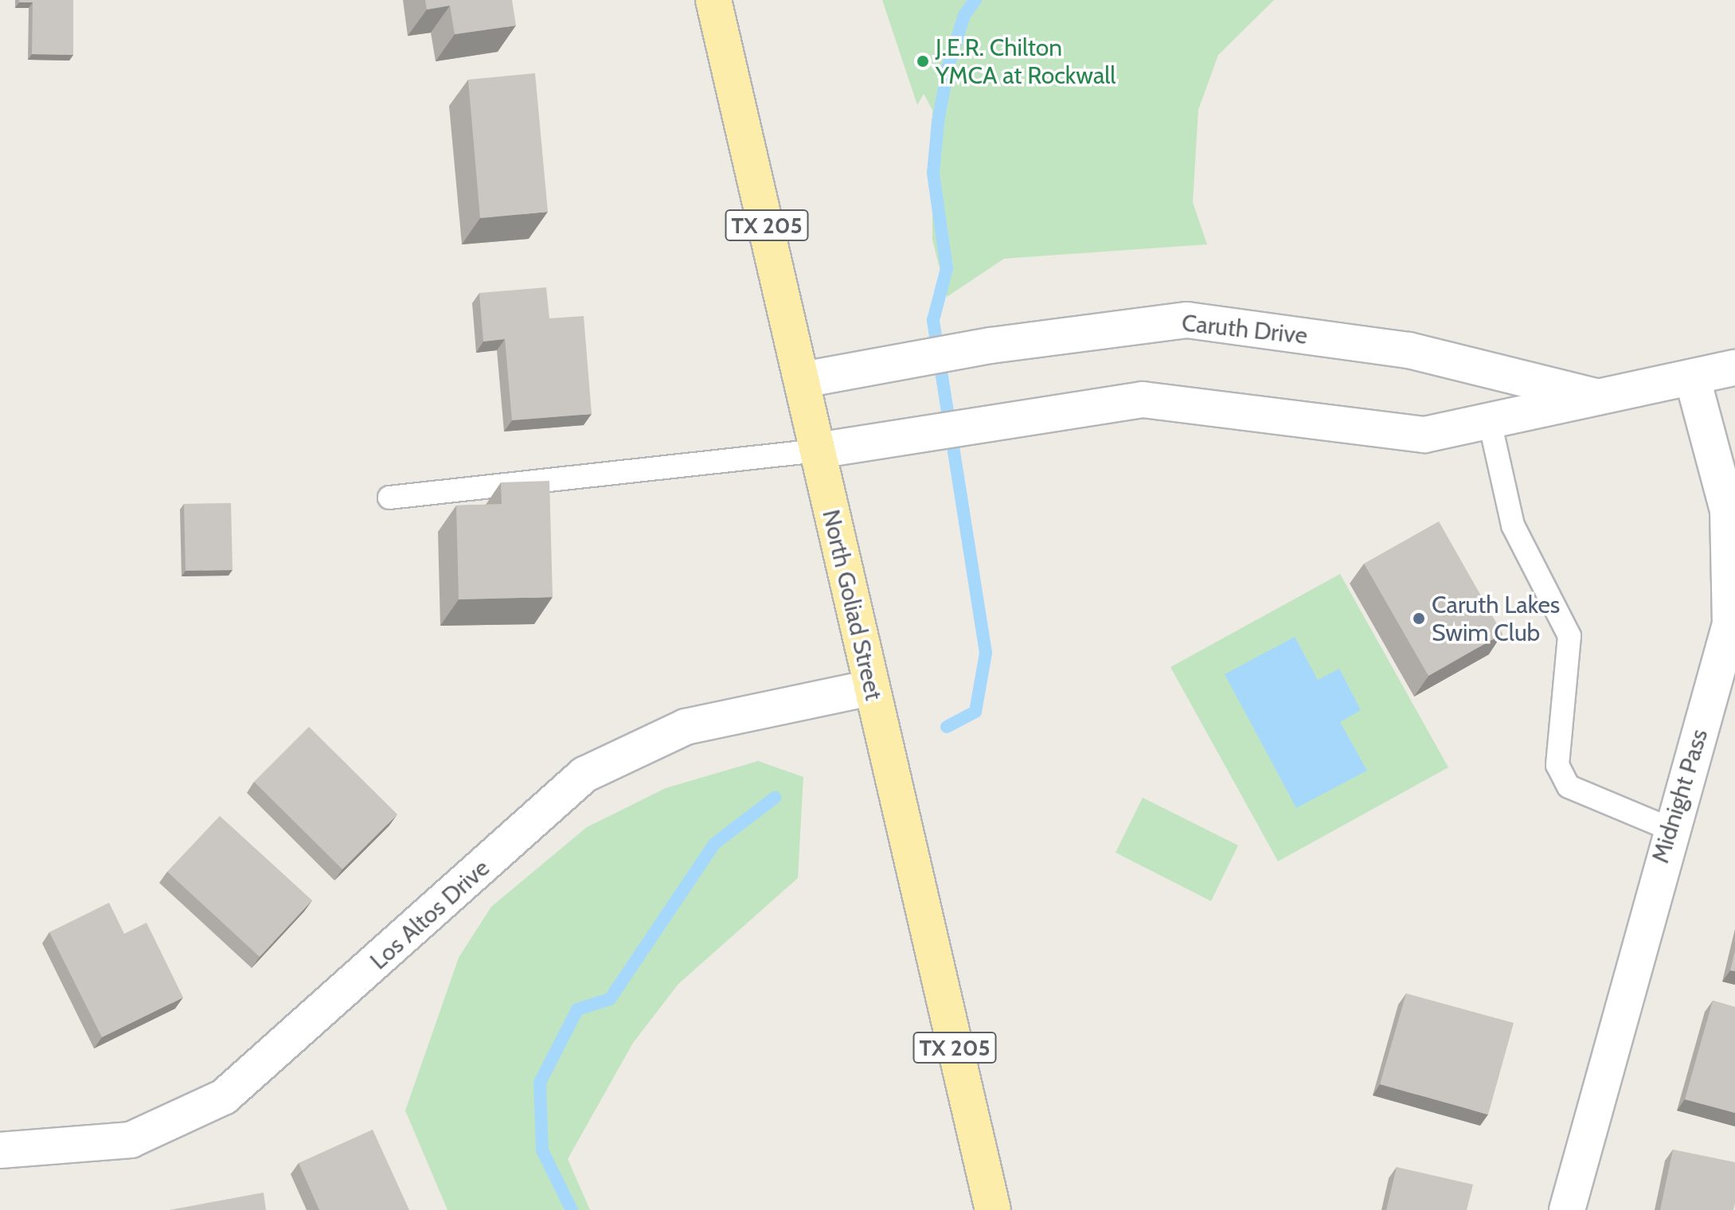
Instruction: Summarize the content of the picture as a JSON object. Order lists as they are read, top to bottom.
{
  "streets": {
    "main road": ["TX 205", "North Goliad Street"],
    "street": ["Caruth Drive", "Midnight Pass", "Los Altos Drive"]
  },
  "crossings": [
    ["Caruth Drive", "North Goliad Street"],
    ["Caruth Drive", "Midnight Pass"],
    ["North Goliad Street", "Los Altos Drive"]
  ],
  "places": ["J.E.R. Chilton YMCA at Rockwall", "Caruth Lakes Swim Club"]
}
